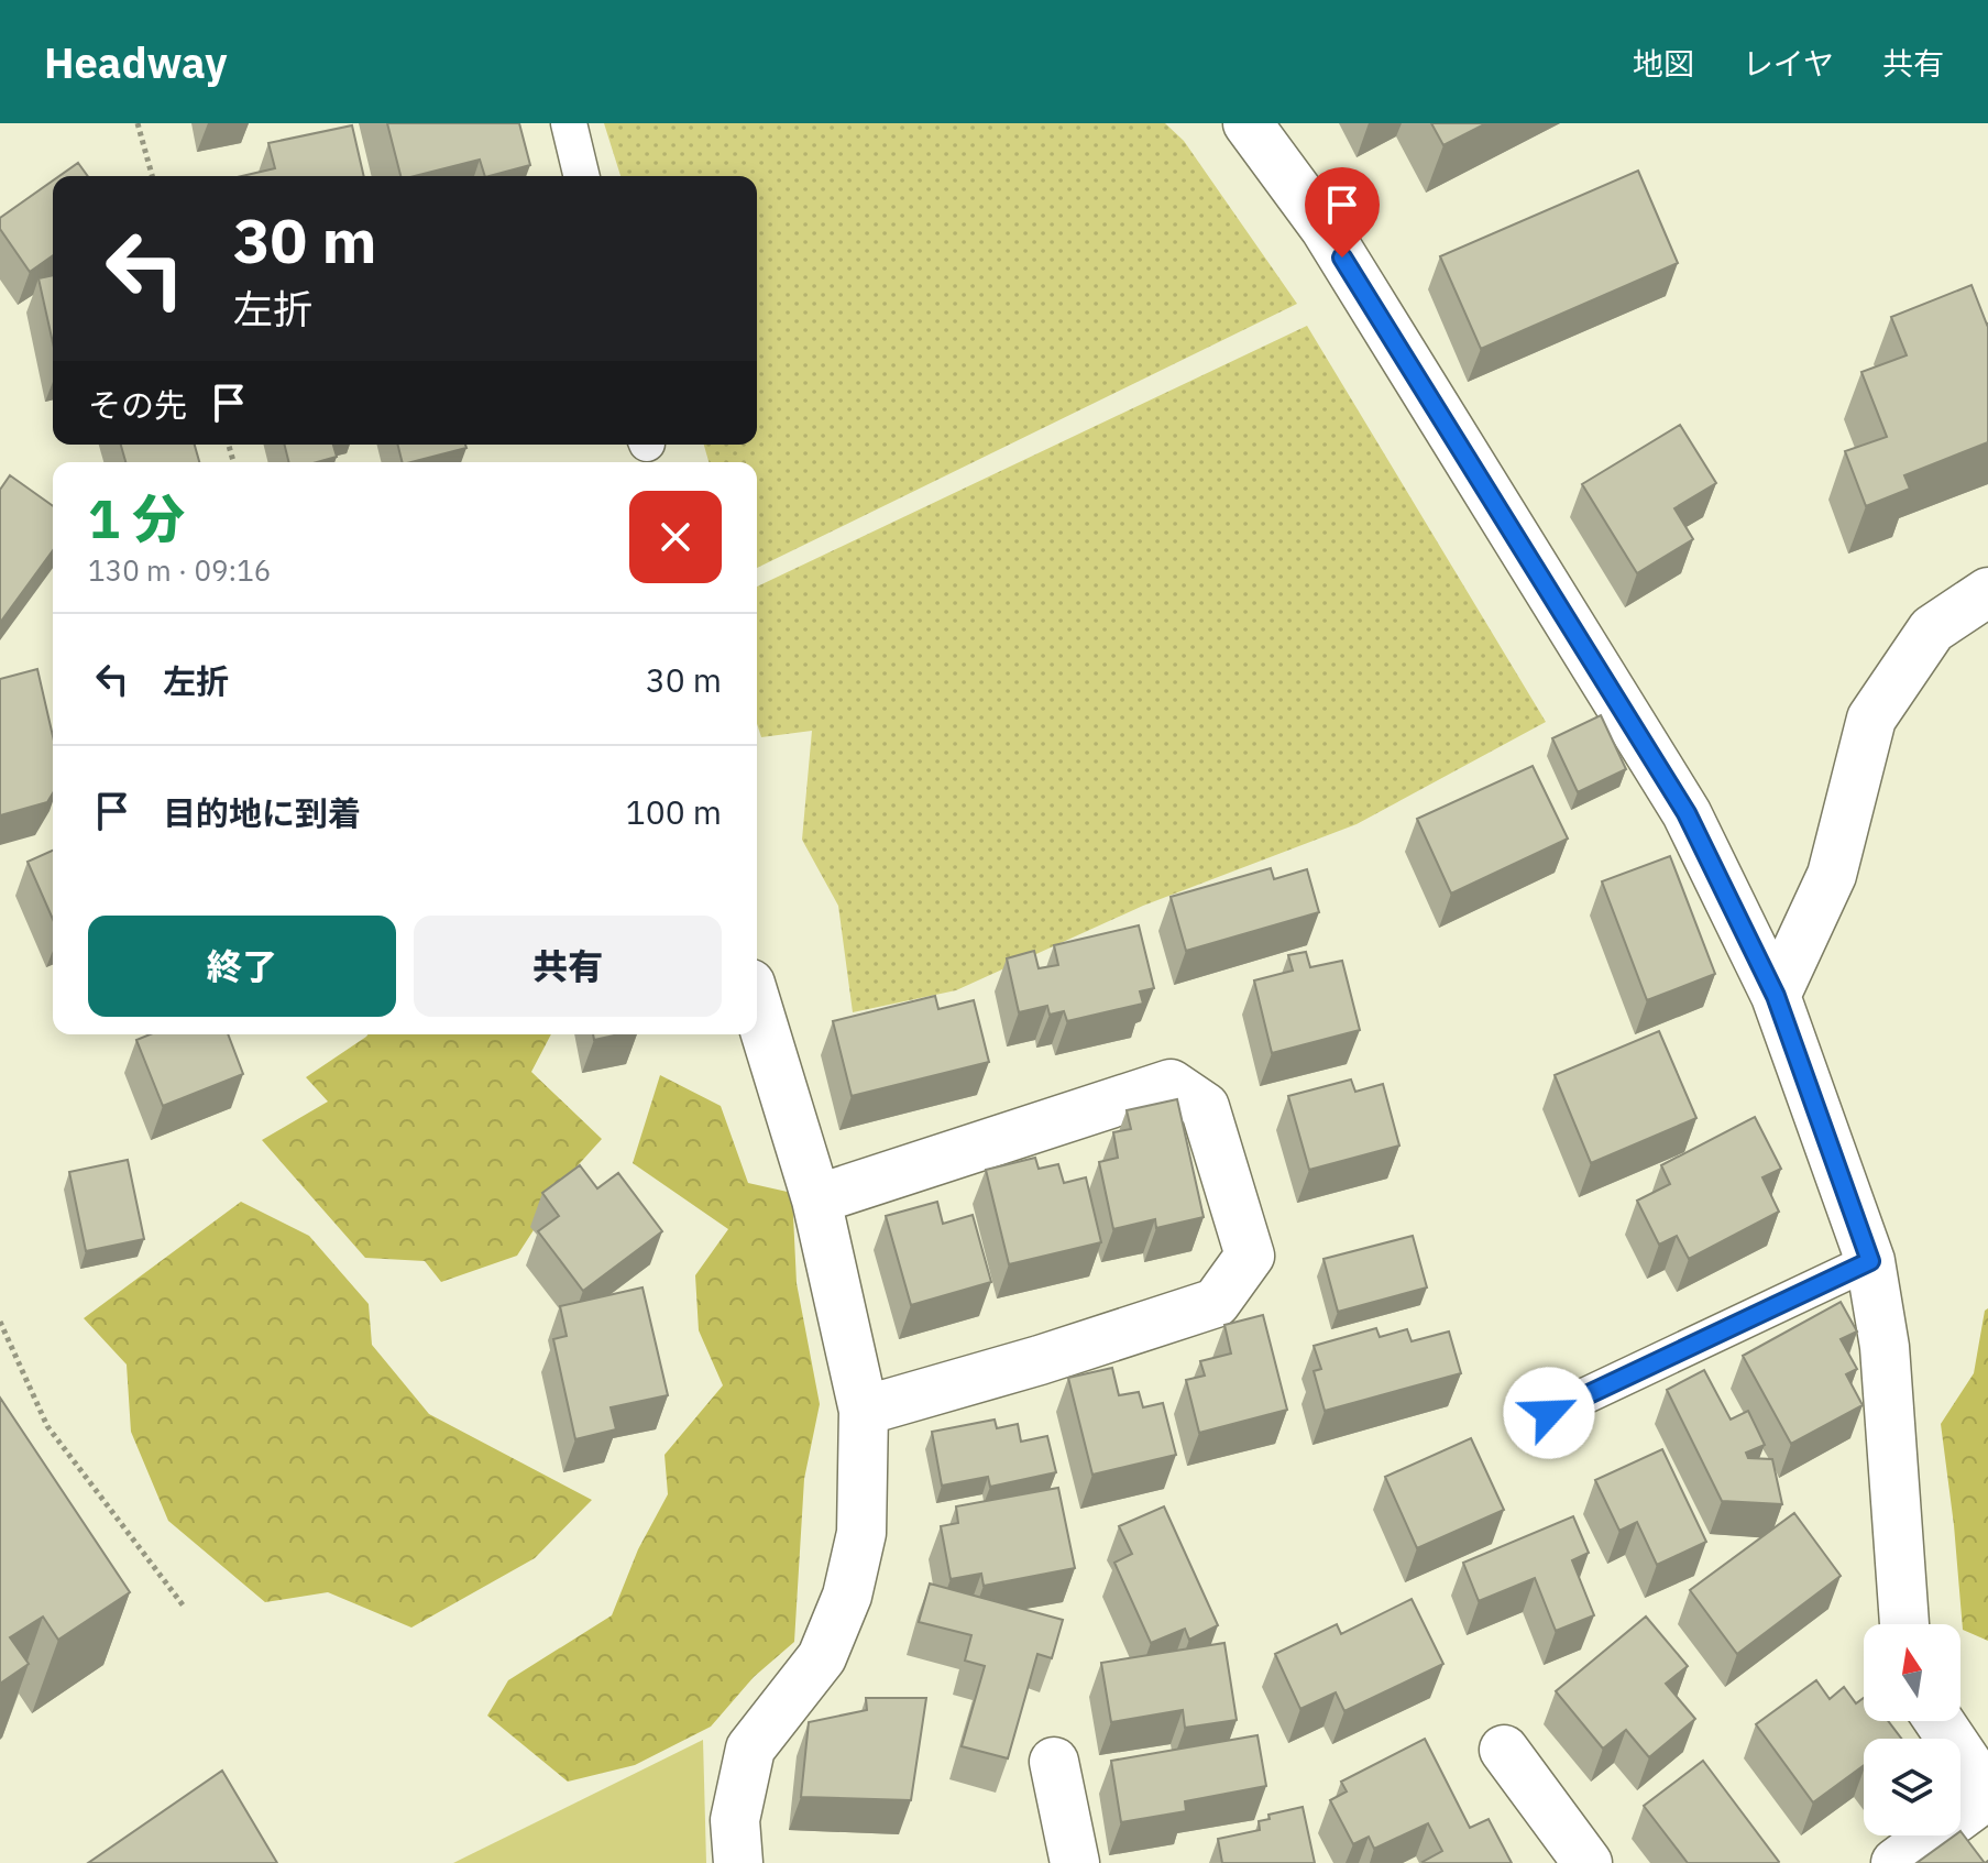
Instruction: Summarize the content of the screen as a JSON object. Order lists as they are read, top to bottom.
{
  "north": "top",
  "page": {
    "header": "Headway",
    "nav": ["地図", "レイヤ", "共有"],
    "turn": ["30 m", "左折"],
    "then": "その先",
    "heading": ["1 分", "130 m · 09:16"],
    "list": [
      {
        "name": "左折",
        "value": "30 m"
      },
      {
        "name": "目的地に到着",
        "value": "100 m"
      }
    ],
    "buttons": ["終了", "共有"]
  }
}
